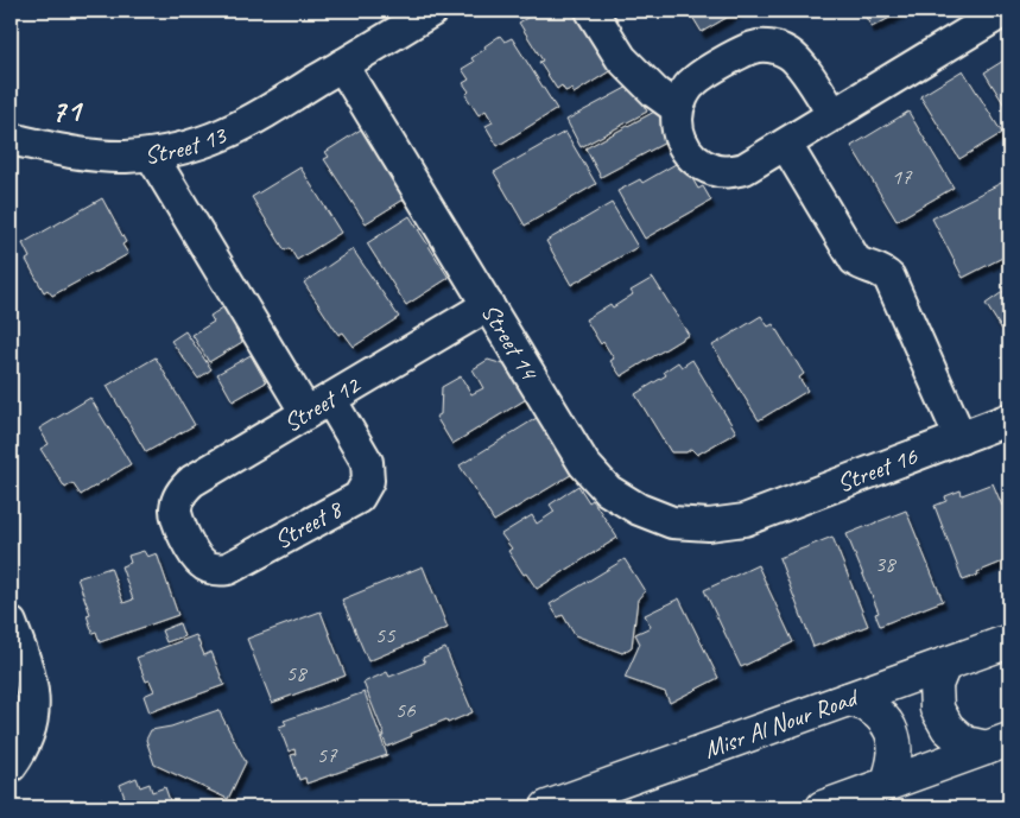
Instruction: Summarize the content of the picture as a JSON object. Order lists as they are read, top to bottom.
{
  "streets": {
    "street": [
      "Street 13",
      "Street 14",
      "Street 12",
      "Street 16",
      "Street 8",
      "Misr Al Nour Road"
    ]
  },
  "crossings": [
    ["Street 13", "Street 14"],
    ["Street 14", "Street 12"],
    ["Street 14", "Street 16"],
    ["Street 12", "Street 8"]
  ],
  "districts": ["71"],
  "house_numbers": [
    "17",
    "38",
    "55",
    "58",
    "56",
    "57"
  ]
}
